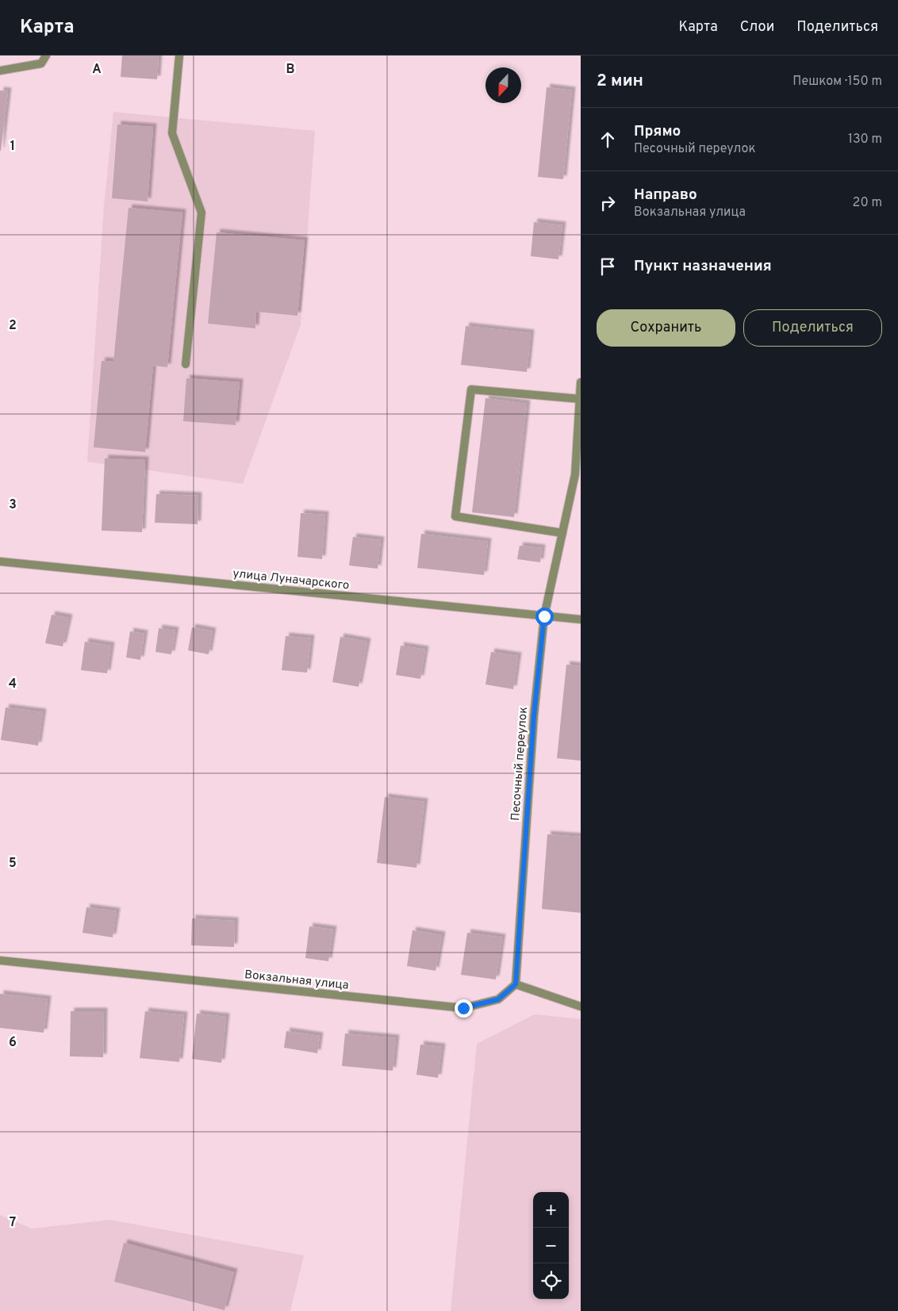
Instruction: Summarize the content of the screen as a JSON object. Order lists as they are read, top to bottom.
{
  "streets": {
    "street": ["улица Луначарского", "Песочный переулок", "Вокзальная улица"]
  },
  "crossings": [
    ["улица Луначарского", "Песочный переулок"],
    ["Песочный переулок", "Вокзальная улица"]
  ],
  "north": "bottom",
  "page": {
    "header": "Карта",
    "nav": ["Карта", "Слои", "Поделиться"],
    "heading": ["2 мин", "Пешком · 150 m"],
    "list": [
      ["Прямо", "Песочный переулок", "130 m"],
      ["Направо", "Вокзальная улица", "20 m"],
      "Пункт назначения"
    ],
    "buttons": ["Сохранить", "Поделиться"],
    "map_buttons": ["+", "−"]
  },
  "grid": {
    "columns": ["A", "B"],
    "rows": [
      "1",
      "2",
      "3",
      "4",
      "5",
      "6",
      "7"
    ]
  }
}
